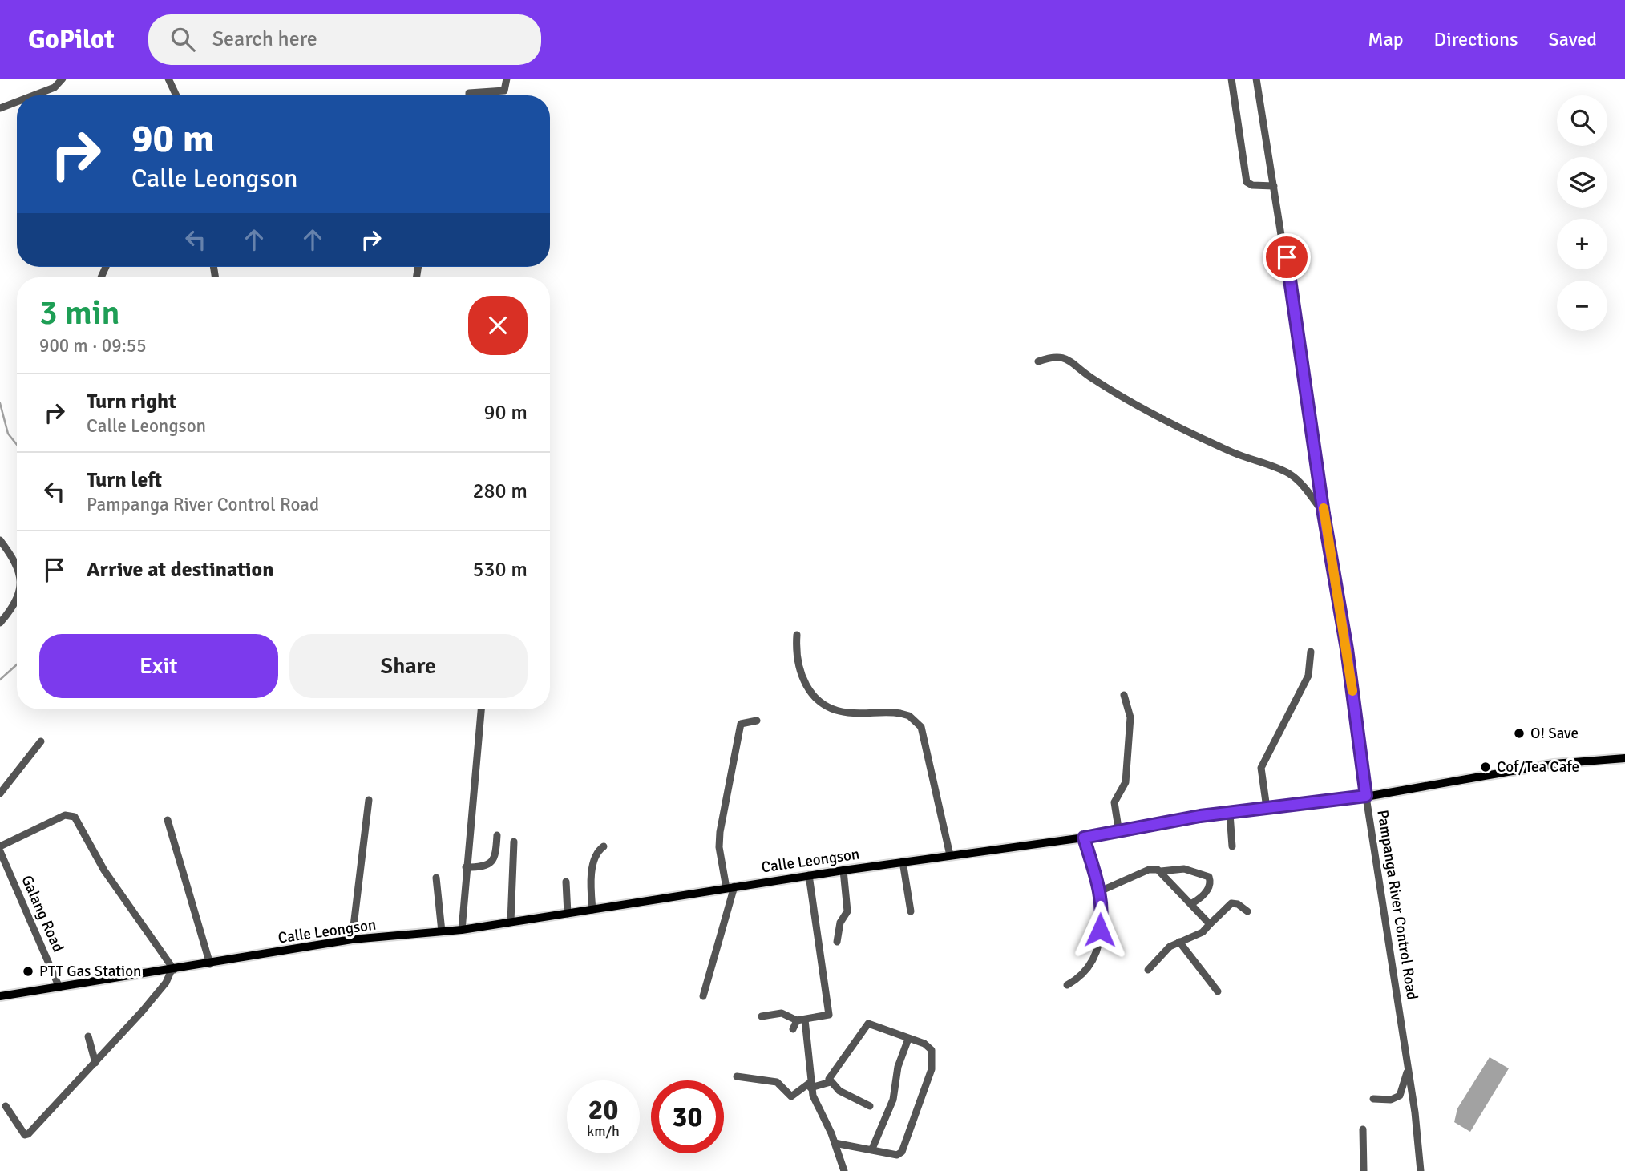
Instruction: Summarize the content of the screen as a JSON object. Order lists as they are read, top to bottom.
{
  "streets": {
    "main road": ["Calle Leongson"],
    "street": ["Pampanga River Control Road", "Galang Road"]
  },
  "crossings": [
    ["Calle Leongson", "Pampanga River Control Road"],
    ["Calle Leongson", "Galang Road"]
  ],
  "places": ["O! Save", "Cof/Tea Cafe", "PTT Gas Station"],
  "page": {
    "header": "GoPilot",
    "search": "Search here",
    "nav": ["Map", "Directions", "Saved"],
    "map_buttons": ["+", "−"],
    "turn": ["90 m", "Calle Leongson"],
    "heading": ["3 min", "900 m · 09:55"],
    "list": [
      {
        "name": "Turn right",
        "note": "Calle Leongson",
        "value": "90 m"
      },
      {
        "name": "Turn left",
        "note": "Pampanga River Control Road",
        "value": "280 m"
      },
      {
        "name": "Arrive at destination",
        "value": "530 m"
      }
    ],
    "buttons": ["Exit", "Share"],
    "speed": "20 km/h",
    "limit": "30"
  }
}
